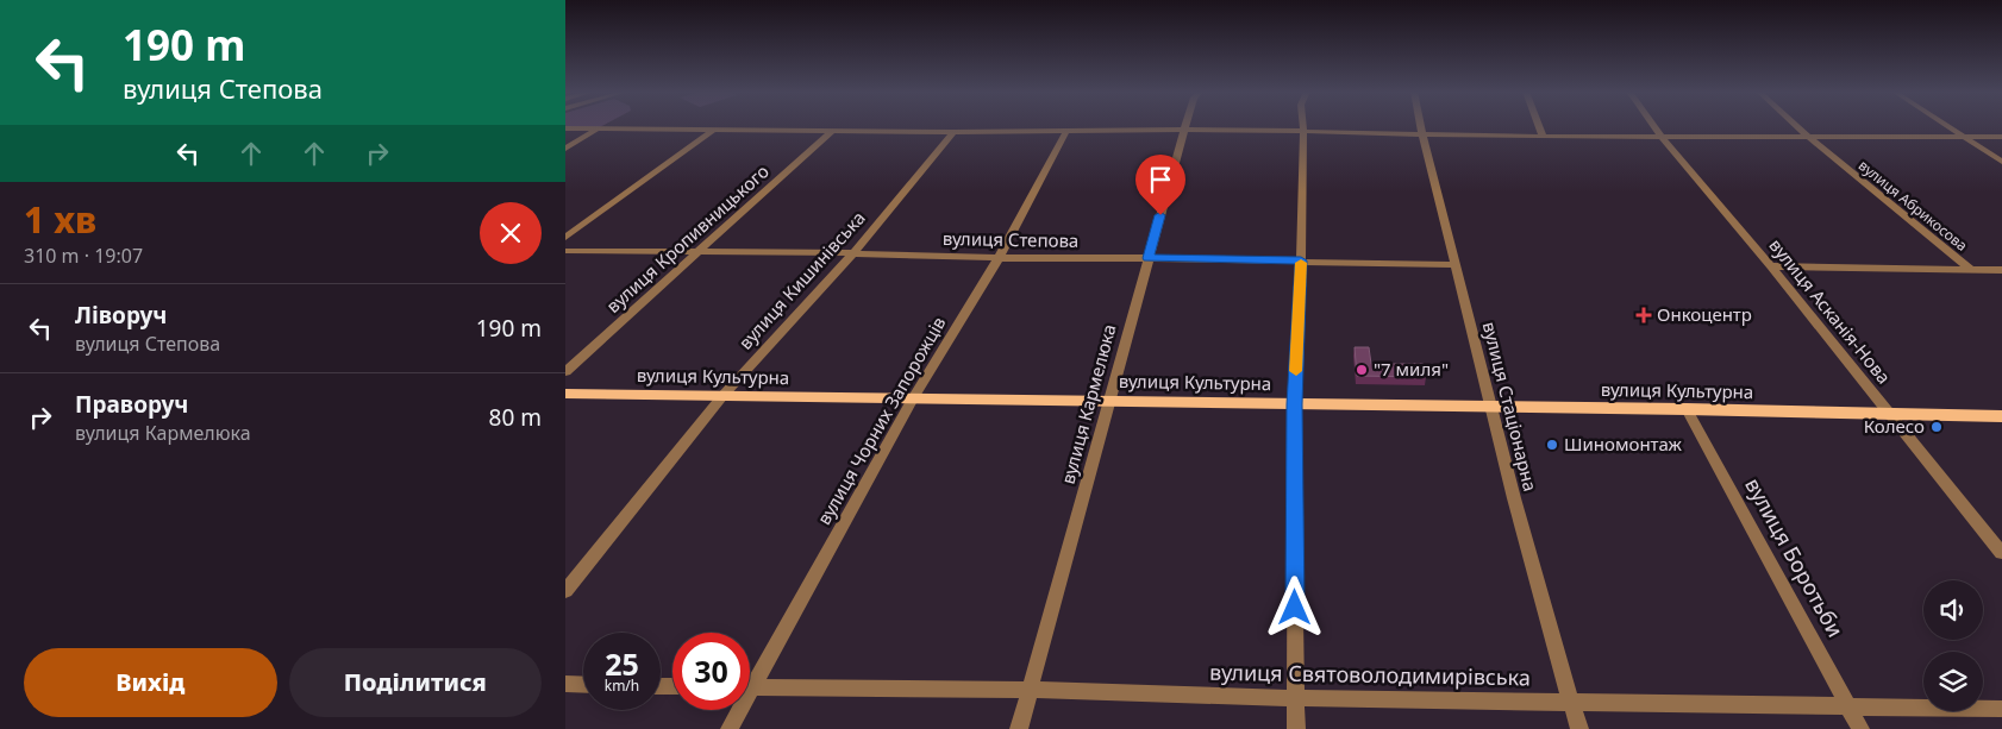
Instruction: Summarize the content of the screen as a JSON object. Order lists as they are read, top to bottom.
{
  "streets": {
    "main road": ["вулиця Культурна"],
    "street": [
      "вулиця Абрикосова",
      "вулиця Кропивницького",
      "вулиця Степова",
      "вулиця Кишинівська",
      "вулиця Асканія-Нова",
      "вулиця Кармелюка",
      "вулиця Стаціонарна",
      "вулиця Чорних Запорожців",
      "вулиця Боротьби",
      "вулиця Святоволодимирівська"
    ]
  },
  "crossings": [
    ["вулиця Кропивницького", "вулиця Степова"],
    ["вулиця Степова", "вулиця Кишинівська"],
    ["вулиця Степова", "вулиця Кармелюка"],
    ["вулиця Степова", "вулиця Стаціонарна"],
    ["вулиця Степова", "вулиця Чорних Запорожців"],
    ["вулиця Кишинівська", "вулиця Культурна"],
    ["вулиця Асканія-Нова", "вулиця Культурна"],
    ["вулиця Культурна", "вулиця Кармелюка"],
    ["вулиця Культурна", "вулиця Стаціонарна"],
    ["вулиця Культурна", "вулиця Чорних Запорожців"],
    ["вулиця Культурна", "вулиця Боротьби"],
    ["вулиця Кармелюка", "вулиця Святоволодимирівська"],
    ["вулиця Стаціонарна", "вулиця Святоволодимирівська"],
    ["вулиця Боротьби", "вулиця Святоволодимирівська"]
  ],
  "places": {
    "health": ["Онкоцентр"],
    "other": ["\"7 миля\"", "Колесо", "Шиномонтаж"]
  },
  "page": {
    "turn": ["190 m", "вулиця Степова"],
    "heading": ["1 хв", "310 m · 19:07"],
    "list": [
      {
        "name": "Ліворуч",
        "note": "вулиця Степова",
        "value": "190 m"
      },
      {
        "name": "Праворуч",
        "note": "вулиця Кармелюка",
        "value": "80 m"
      }
    ],
    "speed": "25 km/h",
    "limit": "30",
    "buttons": ["Вихід", "Поділитися"]
  }
}
